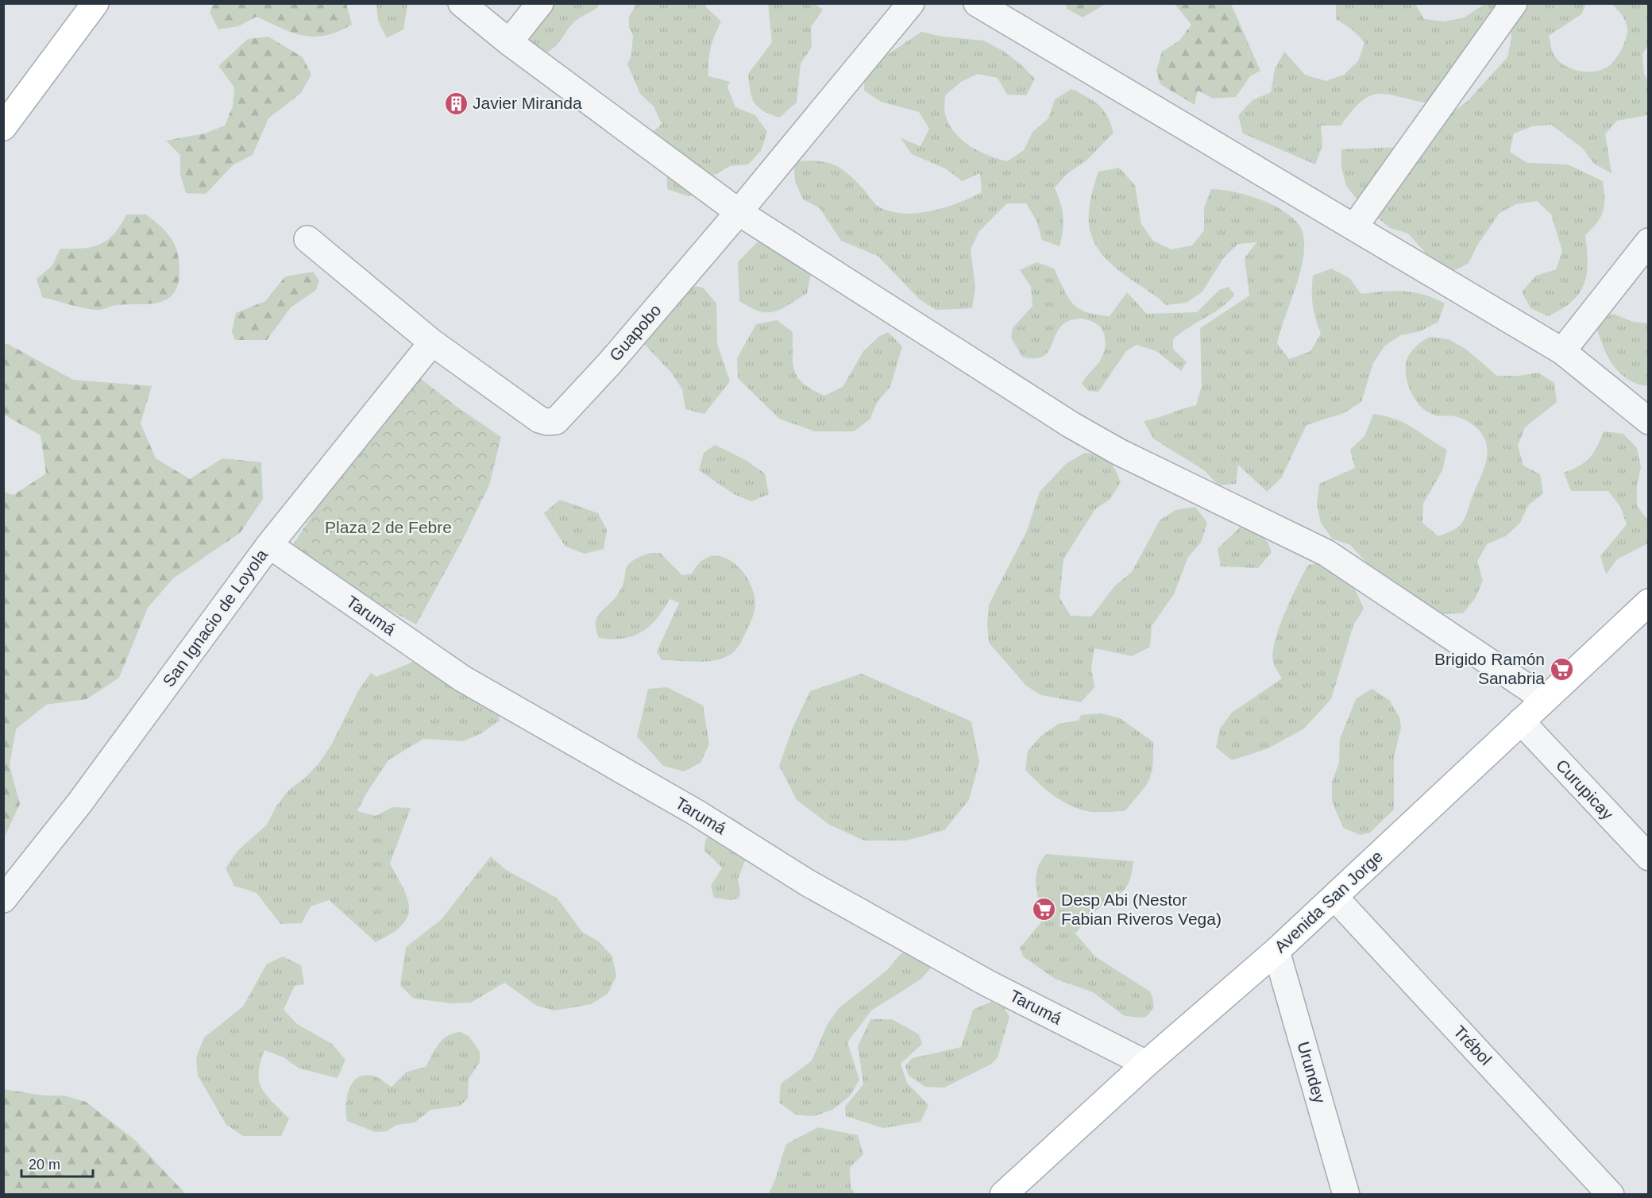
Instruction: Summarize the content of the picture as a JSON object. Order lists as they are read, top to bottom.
{
  "streets": {
    "street": [
      "Guapobo",
      "Tarumá",
      "San Ignacio de Loyola",
      "Curupicay",
      "Avenida San Jorge",
      "Trébol",
      "Urundey"
    ]
  },
  "crossings": [
    ["Guapobo", "San Ignacio de Loyola"],
    ["Tarumá", "San Ignacio de Loyola"],
    ["Tarumá", "Avenida San Jorge"],
    ["Curupicay", "Avenida San Jorge"],
    ["Avenida San Jorge", "Trébol"],
    ["Avenida San Jorge", "Urundey"]
  ],
  "parks": ["Plaza 2 de Febre"],
  "places": {
    "building": ["Javier Miranda"],
    "supermarket": ["Brigido Ramón Sanabria", "Desp Abi (Nestor Fabian Riveros Vega)"]
  },
  "scale_bar": "20 m"
}
